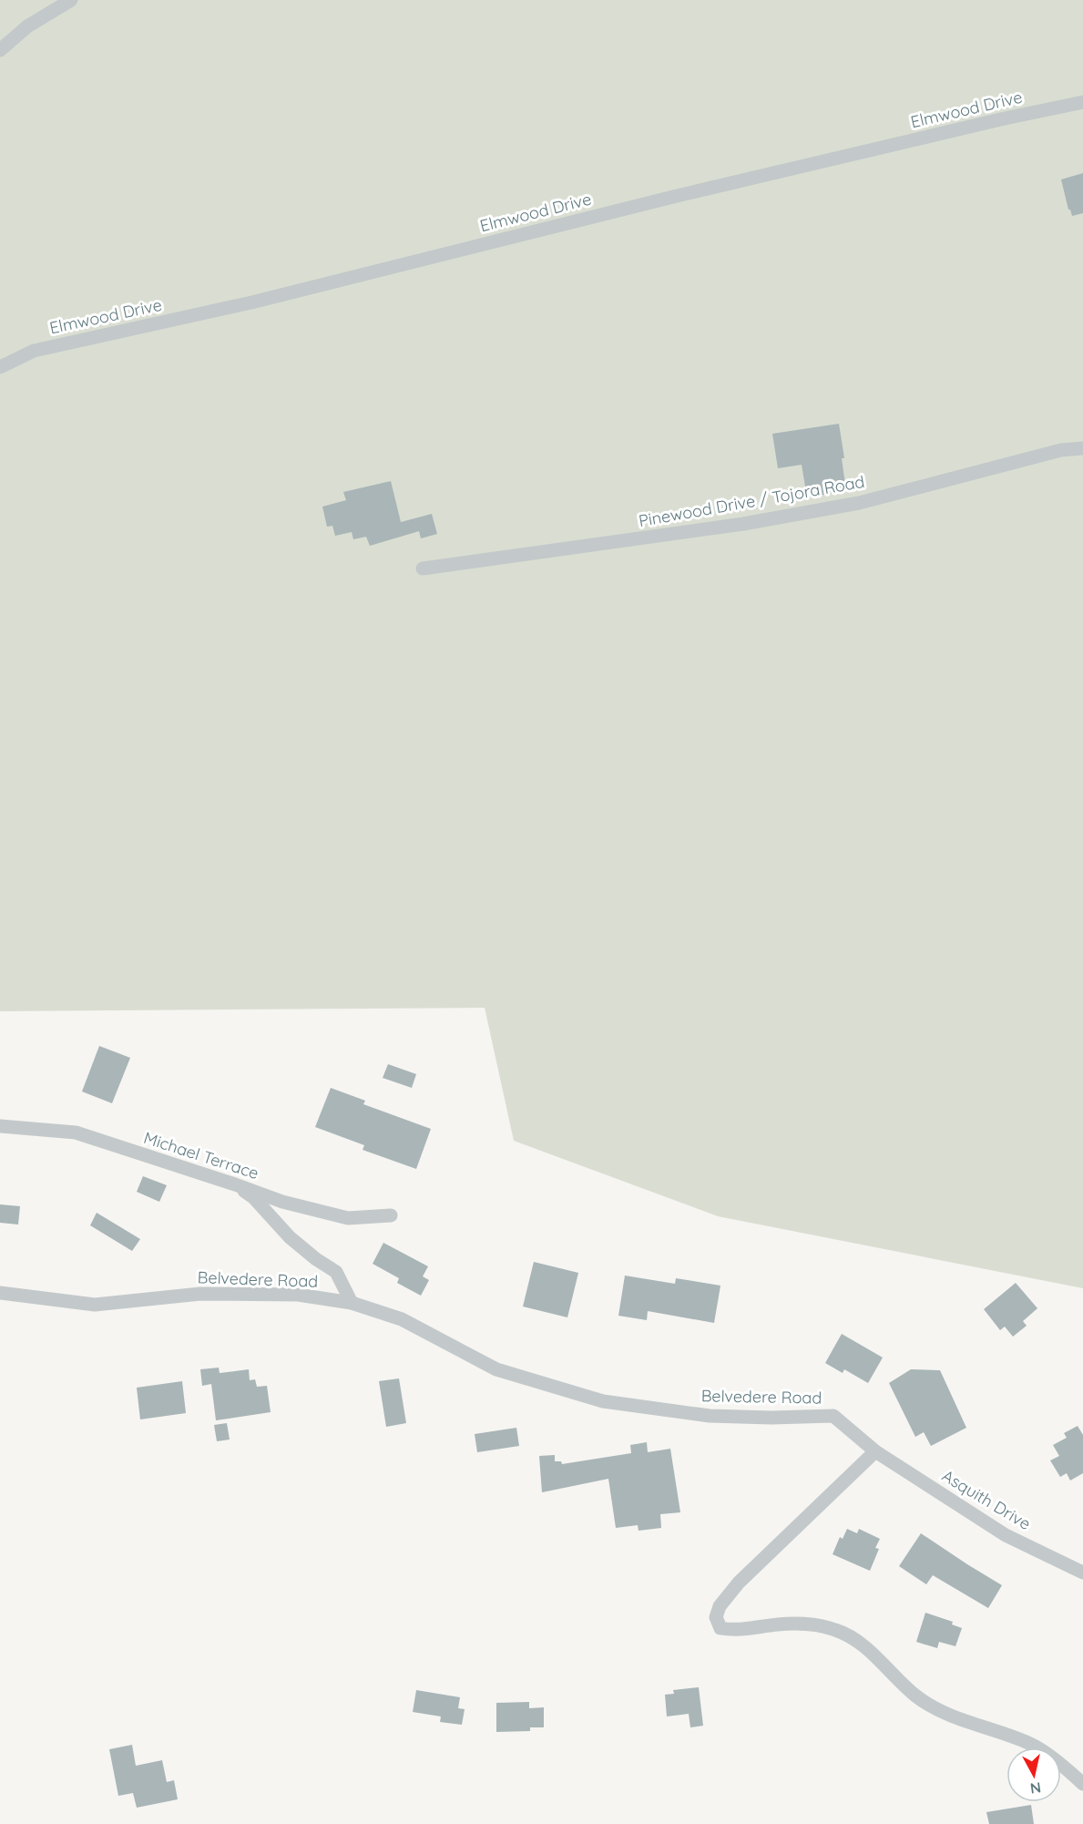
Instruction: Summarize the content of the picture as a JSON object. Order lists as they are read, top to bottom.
{
  "streets": {
    "street": [
      "Elmwood Drive",
      "Pinewood Drive / Tojora Road",
      "Michael Terrace",
      "Belvedere Road",
      "Asquith Drive"
    ]
  },
  "crossings": [
    ["Belvedere Road", "Asquith Drive"]
  ],
  "north": "bottom"
}
